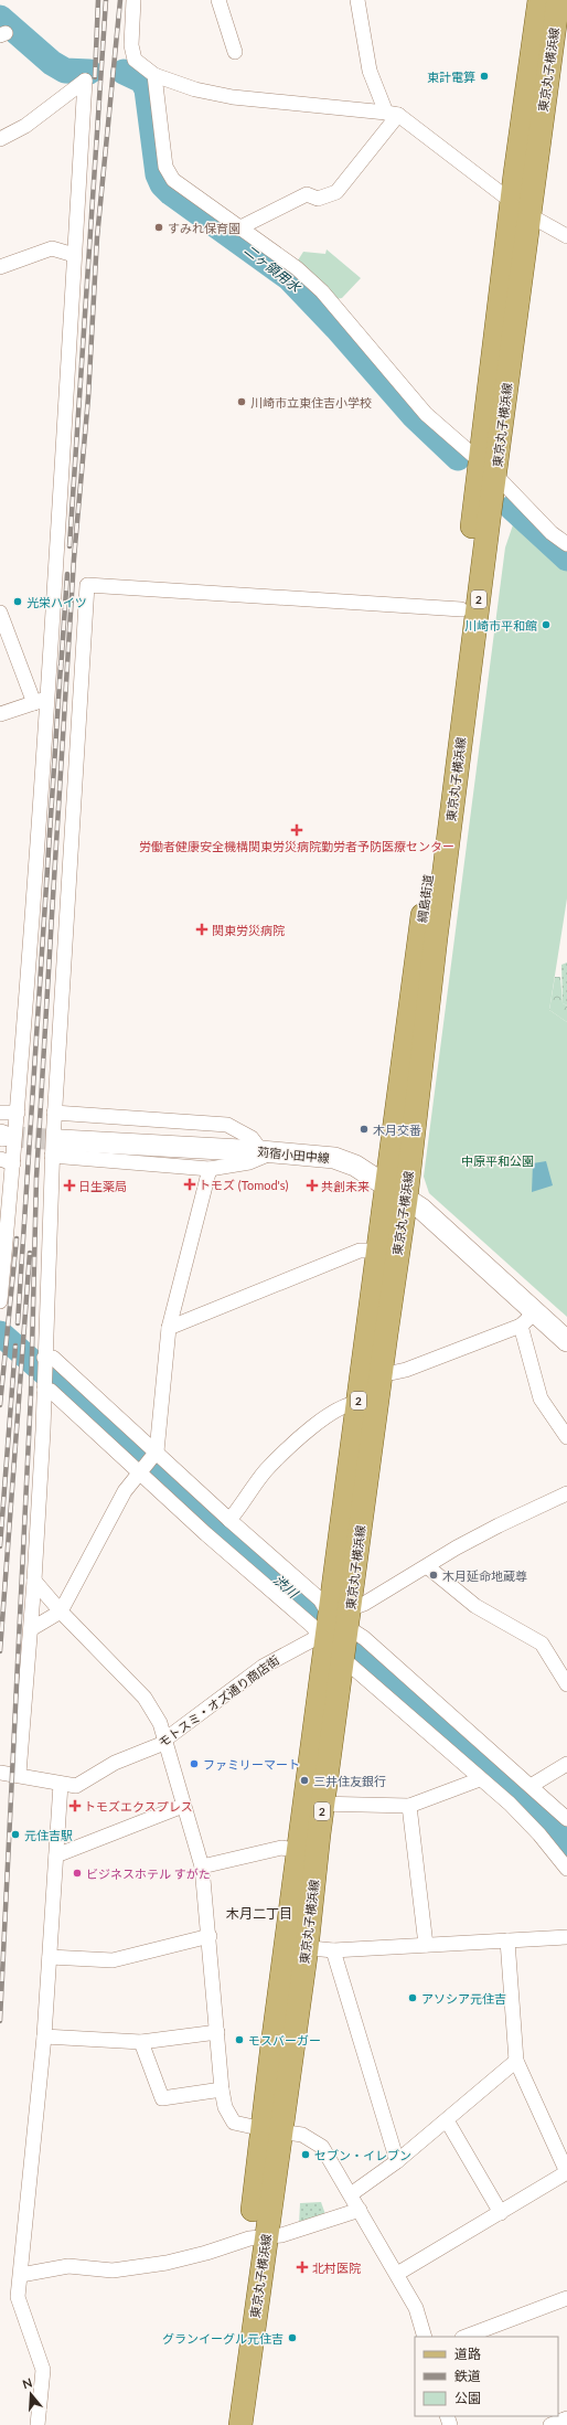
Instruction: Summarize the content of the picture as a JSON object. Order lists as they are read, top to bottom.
{
  "streets": {
    "main road": ["東京丸子横浜線", "2", "綱島街道"],
    "street": ["苅宿小田中線", "モトスミ・オズ通り商店街"]
  },
  "crossings": [
    ["東京丸子横浜線", "綱島街道"],
    ["東京丸子横浜線", "苅宿小田中線"],
    ["東京丸子横浜線", "モトスミ・オズ通り商店街"],
    ["綱島街道", "苅宿小田中線"]
  ],
  "districts": ["木月二丁目"],
  "water": ["二ヶ領用水", "渋川"],
  "parks": ["中原平和公園"],
  "places": {
    "other": [
      "東計電算",
      "すみれ保育園",
      "川崎市立東住吉小学校",
      "光栄ハイツ",
      "川崎市平和館",
      "木月交番",
      "木月延命地蔵尊",
      "ファミリーマート",
      "三井住友銀行",
      "元住吉駅",
      "ビジネスホテル すがた",
      "アソシア元住吉",
      "モスバーガー",
      "セブン・イレブン",
      "グランイーグル元住吉"
    ],
    "health": [
      "労働者健康安全機構関東労災病院勤労者予防医療センター",
      "関東労災病院",
      "トモズ (Tomod's)",
      "日生薬局",
      "共創未来",
      "トモズエクスプレス",
      "北村医院"
    ]
  },
  "legend": ["道路", "鉄道", "公園"],
  "north": "top"
}
